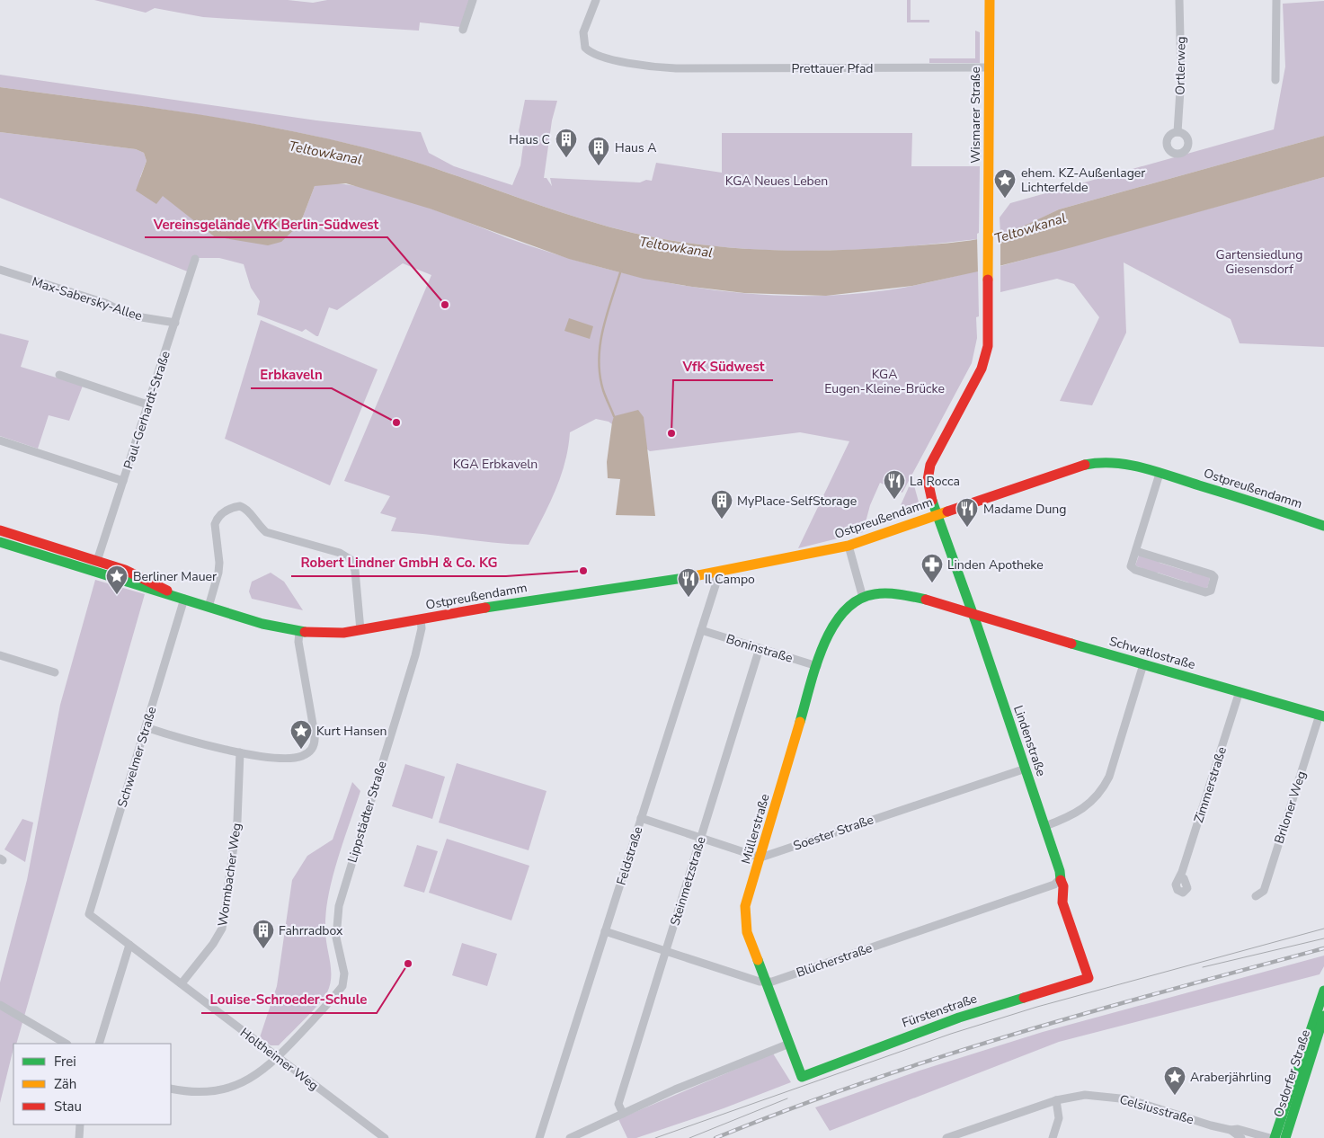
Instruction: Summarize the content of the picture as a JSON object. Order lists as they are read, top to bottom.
{
  "streets": {
    "main road": [
      "Wismarer Straße",
      "Ostpreußendamm",
      "Schwatlostraße",
      "Lindenstraße",
      "Müllerstraße",
      "Fürstenstraße",
      "Osdorfer Straße"
    ],
    "street": [
      "Ortlerweg",
      "Prettauer Pfad",
      "Max-Sabersky-Allee",
      "Paul-Gerhardt-Straße",
      "Boninstraße",
      "Schwelmer Straße",
      "Zimmerstraße",
      "Briloner Weg",
      "Lippstädter Straße",
      "Soester Straße",
      "Feldstraße",
      "Wormbacher Weg",
      "Steinmetzstraße",
      "Blücherstraße",
      "Holtheimer Weg",
      "Celsiusstraße"
    ]
  },
  "crossings": [
    ["Prettauer Pfad", "Wismarer Straße"],
    ["Wismarer Straße", "Ostpreußendamm"],
    ["Wismarer Straße", "Lindenstraße"],
    ["Max-Sabersky-Allee", "Paul-Gerhardt-Straße"],
    ["Ostpreußendamm", "Lindenstraße"],
    ["Ostpreußendamm", "Schwelmer Straße"],
    ["Ostpreußendamm", "Lippstädter Straße"],
    ["Ostpreußendamm", "Feldstraße"],
    ["Boninstraße", "Müllerstraße"],
    ["Boninstraße", "Feldstraße"],
    ["Boninstraße", "Steinmetzstraße"],
    ["Schwatlostraße", "Lindenstraße"],
    ["Schwatlostraße", "Zimmerstraße"],
    ["Schwatlostraße", "Briloner Weg"],
    ["Schwatlostraße", "Müllerstraße"],
    ["Lindenstraße", "Müllerstraße"],
    ["Lindenstraße", "Soester Straße"],
    ["Lindenstraße", "Blücherstraße"],
    ["Lindenstraße", "Fürstenstraße"],
    ["Schwelmer Straße", "Holtheimer Weg"],
    ["Lippstädter Straße", "Holtheimer Weg"],
    ["Müllerstraße", "Soester Straße"],
    ["Müllerstraße", "Blücherstraße"],
    ["Müllerstraße", "Fürstenstraße"],
    ["Wormbacher Weg", "Holtheimer Weg"]
  ],
  "water": ["Teltowkanal"],
  "parks": [
    "KGA Neues Leben",
    "Gartensiedlung Giesensdorf",
    "KGA Eugen-Kleine-Brücke",
    "KGA Erbkaveln"
  ],
  "places": {
    "building": [
      "Haus C",
      "Haus A",
      "MyPlace-SelfStorage",
      "Fahrradbox"
    ],
    "place": [
      "ehem. KZ-Außenlager Lichterfelde",
      "Berliner Mauer",
      "Kurt Hansen",
      "Araberjährling"
    ],
    "other": [
      "Vereinsgelände VfK Berlin-Südwest",
      "Erbkaveln",
      "VfK Südwest",
      "Robert Lindner GmbH & Co. KG",
      "Louise-Schroeder-Schule"
    ],
    "restaurant": ["La Rocca", "Madame Dung", "Il Campo"],
    "pharmacy": ["Linden Apotheke"]
  },
  "legend": ["Frei", "Zäh", "Stau"]
}
